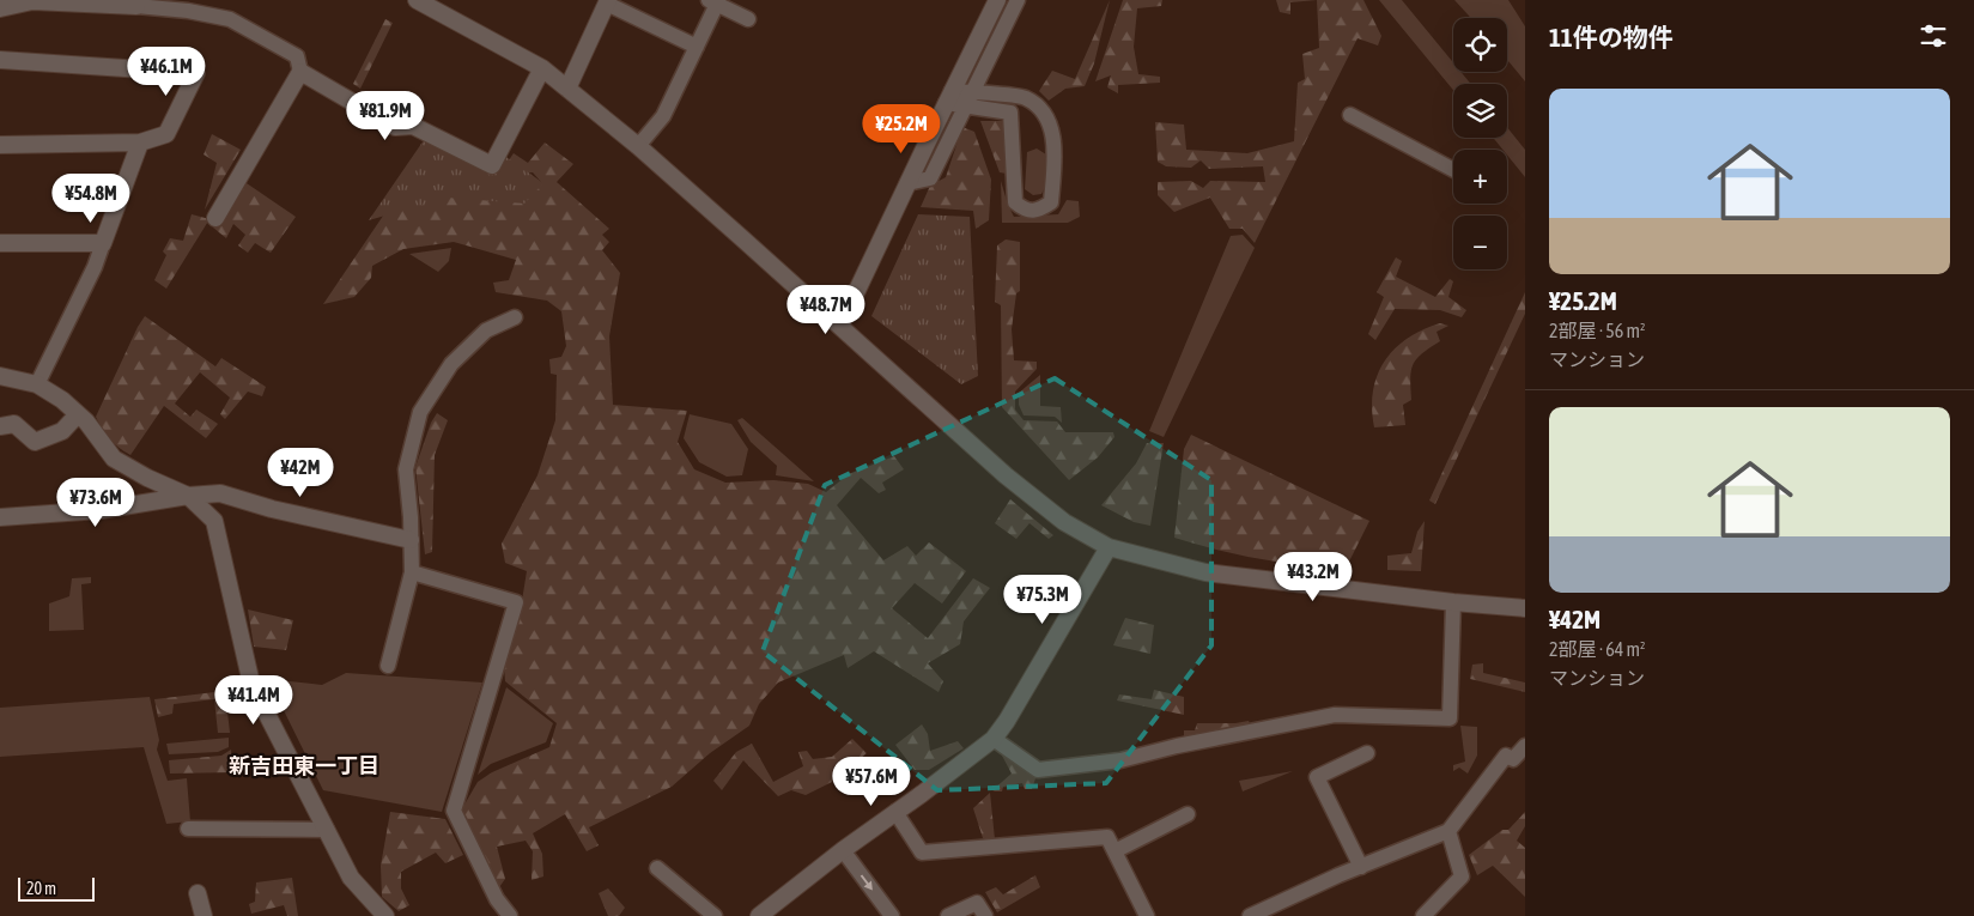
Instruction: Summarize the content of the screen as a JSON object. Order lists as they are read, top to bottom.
{
  "districts": ["新吉田東一丁目"],
  "scale_bar": "20 m",
  "page": {
    "heading": "11件の物件",
    "map_buttons": ["+", "−"],
    "price": [
      "¥46.1M",
      "¥81.9M",
      "¥25.2M",
      "¥54.8M",
      "¥48.7M",
      "¥42M",
      "¥73.6M",
      "¥43.2M",
      "¥75.3M",
      "¥41.4M",
      "¥57.6M"
    ],
    "list": [
      {
        "name": "¥25.2M",
        "note": "2部屋 · 56 m² · マンション"
      },
      {
        "name": "¥42M",
        "note": "2部屋 · 64 m² · マンション"
      }
    ],
    "scale": "20 m"
  }
}
